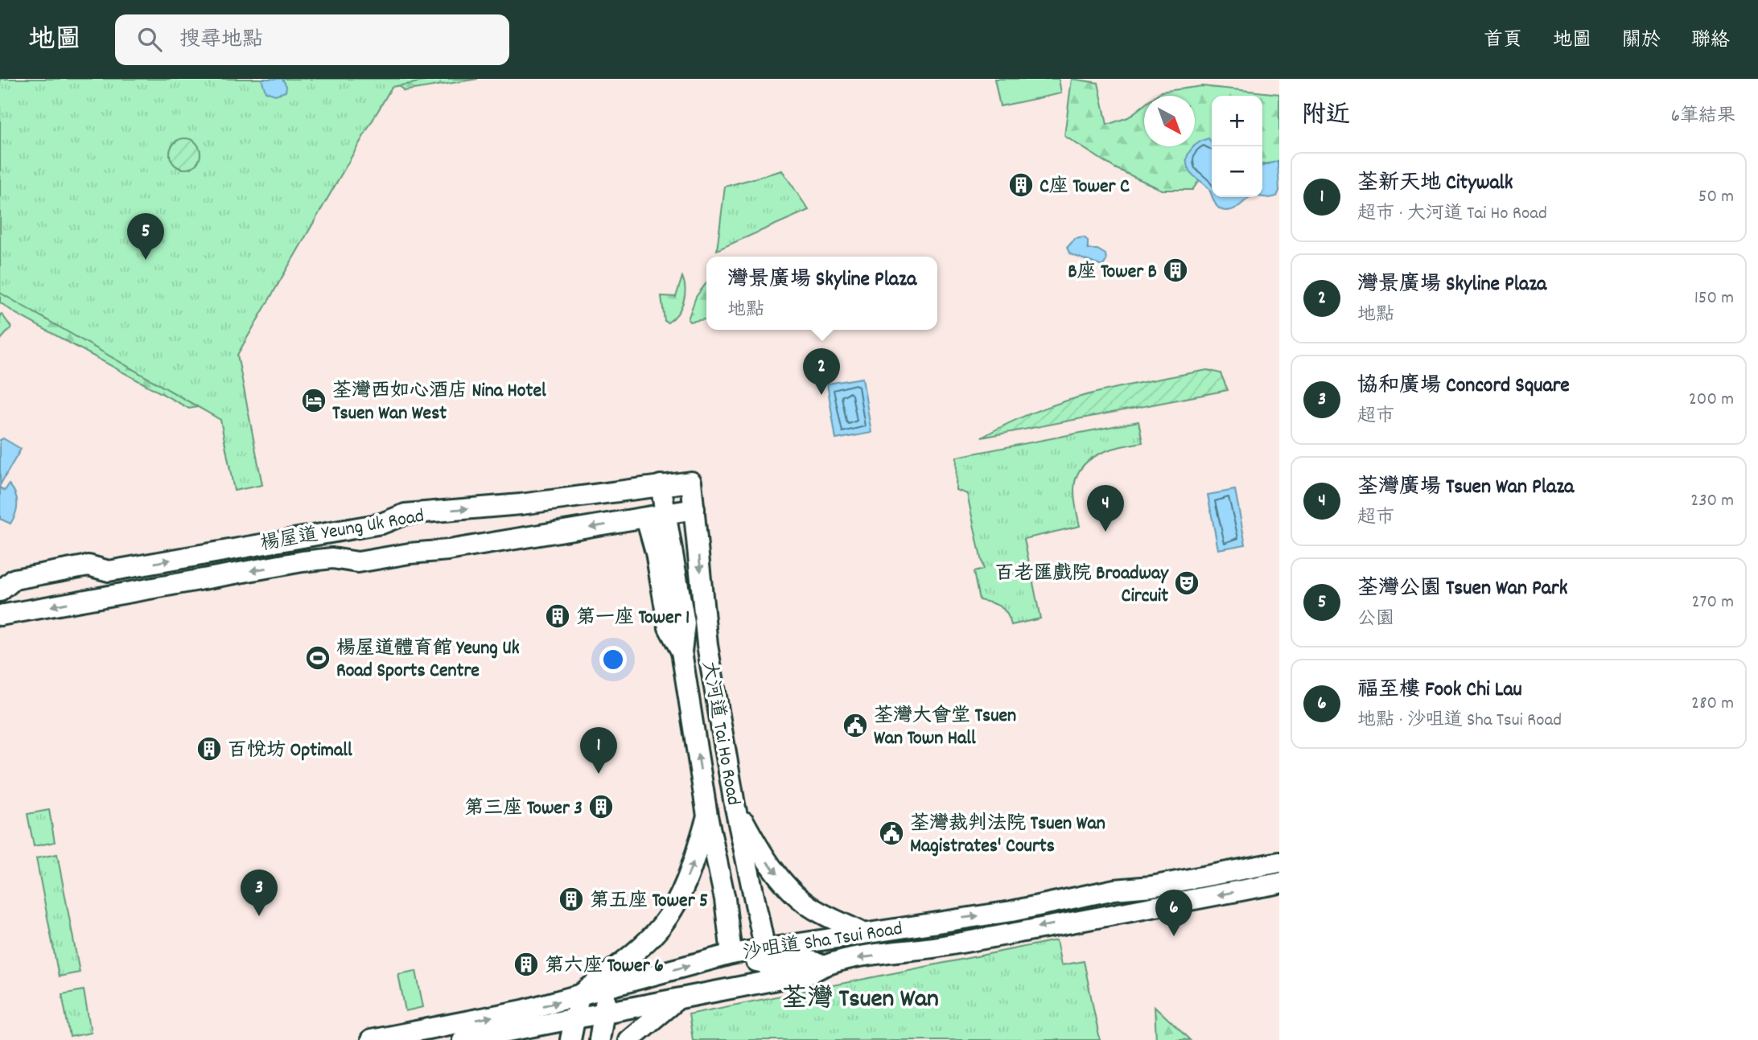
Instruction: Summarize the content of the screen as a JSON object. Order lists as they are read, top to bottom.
{
  "streets": {
    "main road": ["楊屋道 Yeung Uk Road", "大河道 Tai Ho Road", "沙咀道 Sha Tsui Road"]
  },
  "crossings": [
    ["楊屋道 Yeung Uk Road", "大河道 Tai Ho Road"],
    ["大河道 Tai Ho Road", "沙咀道 Sha Tsui Road"]
  ],
  "districts": ["荃灣 Tsuen Wan"],
  "places": {
    "building": [
      "C座 Tower C",
      "B座 Tower B",
      "第一座 Tower 1",
      "百悅坊 Optimall",
      "第三座 Tower 3",
      "第五座 Tower 5",
      "第六座 Tower 6"
    ],
    "hotel": ["荃灣西如心酒店 Nina Hotel Tsuen Wan West"],
    "theatre": ["百老匯戲院 Broadway Circuit"],
    "sports": ["楊屋道體育館 Yeung Uk Road Sports Centre"],
    "public building": ["荃灣大會堂 Tsuen Wan Town Hall", "荃灣裁判法院 Tsuen Wan Magistrates' Courts"]
  },
  "north": "bottom right",
  "page": {
    "header": "地圖",
    "search": "搜尋地點",
    "nav": [
      "首頁",
      "地圖",
      "關於",
      "聯絡"
    ],
    "heading": ["附近", "6筆結果"],
    "map_buttons": ["+", "−"],
    "list": [
      {
        "mark": "1",
        "name": "荃新天地 Citywalk",
        "note": "超市 · 大河道 Tai Ho Road",
        "value": "50 m"
      },
      {
        "mark": "2",
        "name": "灣景廣場 Skyline Plaza",
        "note": "地點",
        "value": "150 m"
      },
      {
        "mark": "3",
        "name": "協和廣場 Concord Square",
        "note": "超市",
        "value": "200 m"
      },
      {
        "mark": "4",
        "name": "荃灣廣場 Tsuen Wan Plaza",
        "note": "超市",
        "value": "230 m"
      },
      {
        "mark": "5",
        "name": "荃灣公園 Tsuen Wan Park",
        "note": "公園",
        "value": "270 m"
      },
      {
        "mark": "6",
        "name": "福至樓 Fook Chi Lau",
        "note": "地點 · 沙咀道 Sha Tsui Road",
        "value": "280 m"
      }
    ],
    "pins": [
      "5",
      "2",
      "4",
      "1",
      "3",
      "6"
    ],
    "popup": ["灣景廣場 Skyline Plaza", "地點"]
  }
}
